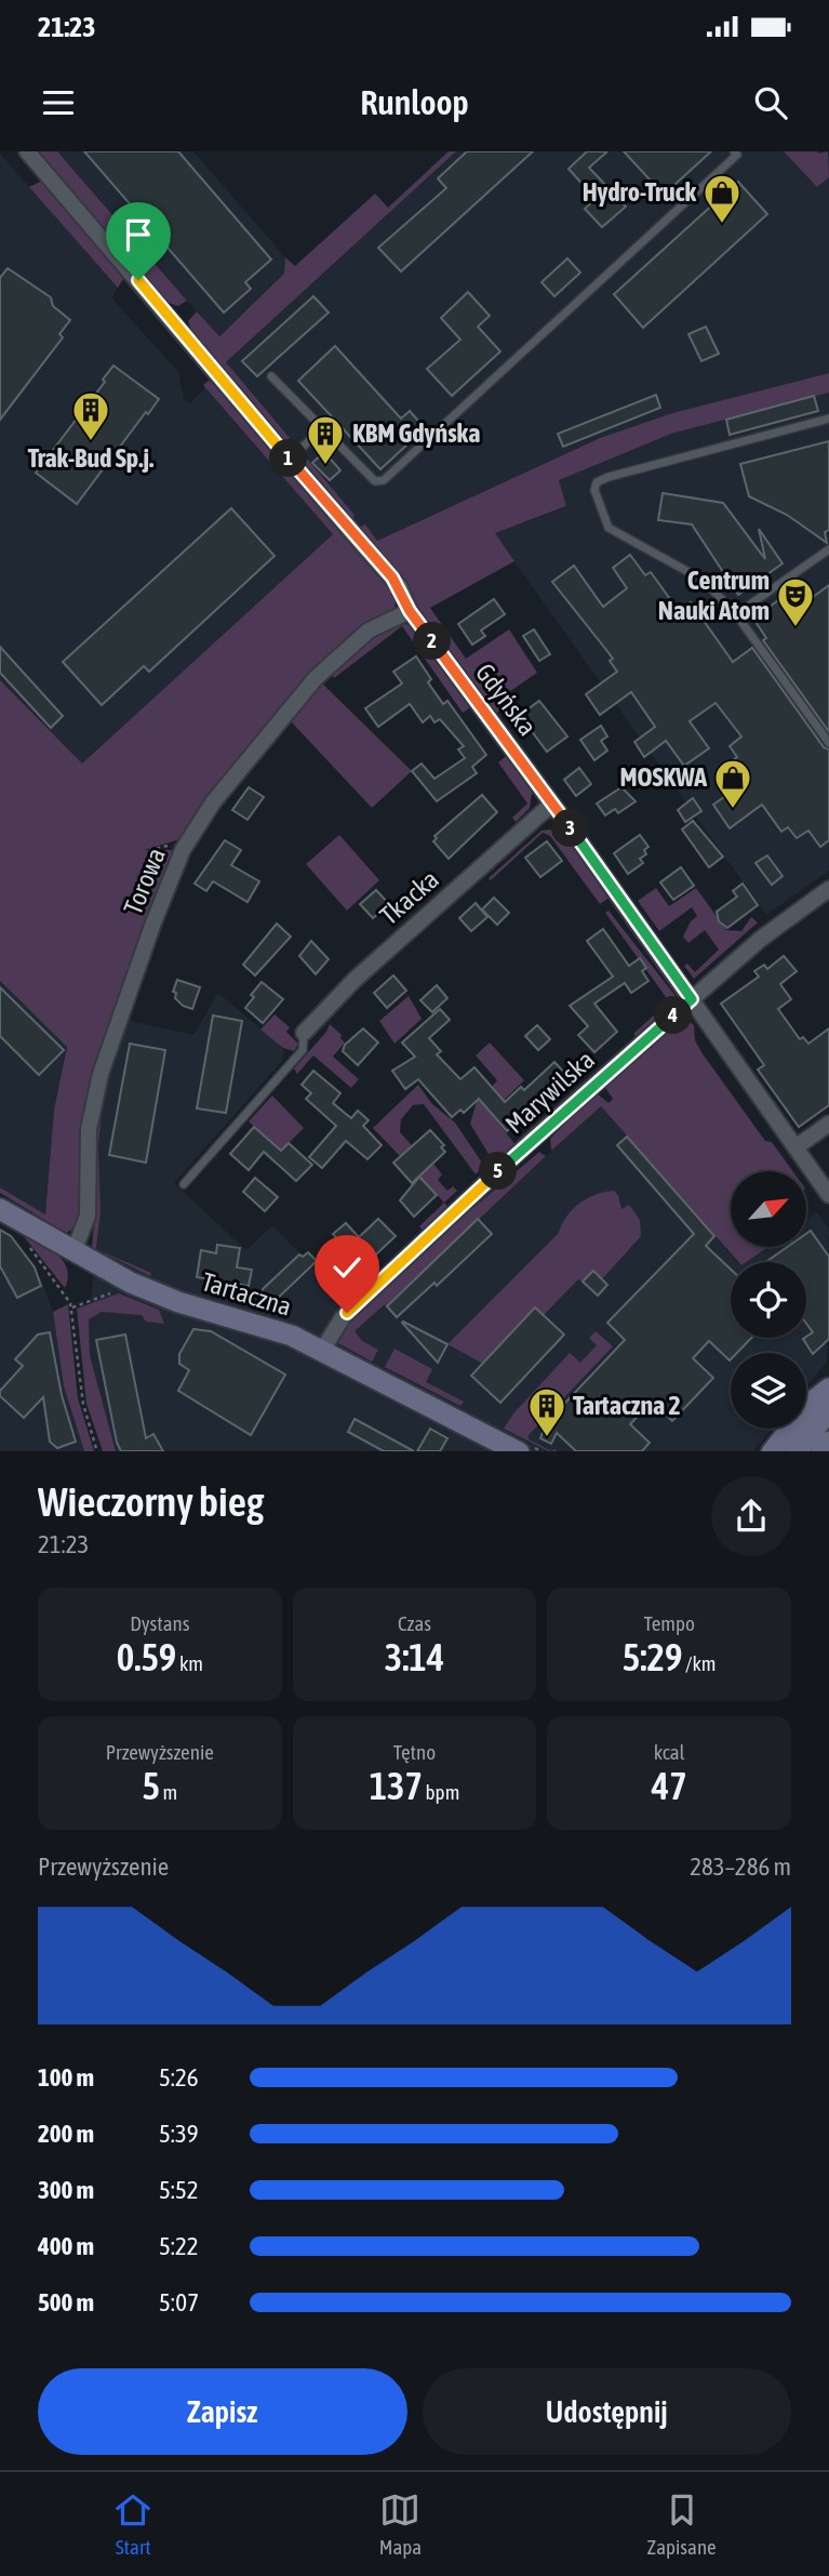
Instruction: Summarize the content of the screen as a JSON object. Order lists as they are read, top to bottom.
{
  "streets": {
    "street": [
      "Gdyńska",
      "Torowa",
      "Tkacka",
      "Marywilska",
      "Tartaczna"
    ]
  },
  "crossings": [
    ["Gdyńska", "Torowa"],
    ["Gdyńska", "Tkacka"],
    ["Gdyńska", "Marywilska"],
    ["Torowa", "Tartaczna"],
    ["Marywilska", "Tartaczna"]
  ],
  "places": {
    "shop": ["Hydro-Truck", "MOSKWA"],
    "building": ["Trak-Bud Sp.j.", "KBM Gdyńska", "Tartaczna 2"],
    "theatre": ["Centrum Nauki Atom"]
  },
  "north": "top right",
  "page": {
    "status": "21:23",
    "header": "Runloop",
    "pins": [
      "1",
      "2",
      "3",
      "4",
      "5"
    ],
    "heading": ["Wieczorny bieg", "21:23"],
    "stats": [
      ["Dystans", "0.59 km"],
      ["Czas", "3:14"],
      ["Tempo", "5:29 /km"],
      ["Przewyższenie", "5 m"],
      ["Tętno", "137 bpm"],
      ["kcal", "47"]
    ],
    "chart": ["Przewyższenie", "283–286 m"],
    "list": [
      {
        "name": "100 m",
        "note": "5:26"
      },
      {
        "name": "200 m",
        "note": "5:39"
      },
      {
        "name": "300 m",
        "note": "5:52"
      },
      {
        "name": "400 m",
        "note": "5:22"
      },
      {
        "name": "500 m",
        "note": "5:07"
      }
    ],
    "buttons": ["Zapisz", "Udostępnij"],
    "tabs": ["Start", "Mapa", "Zapisane"]
  }
}
